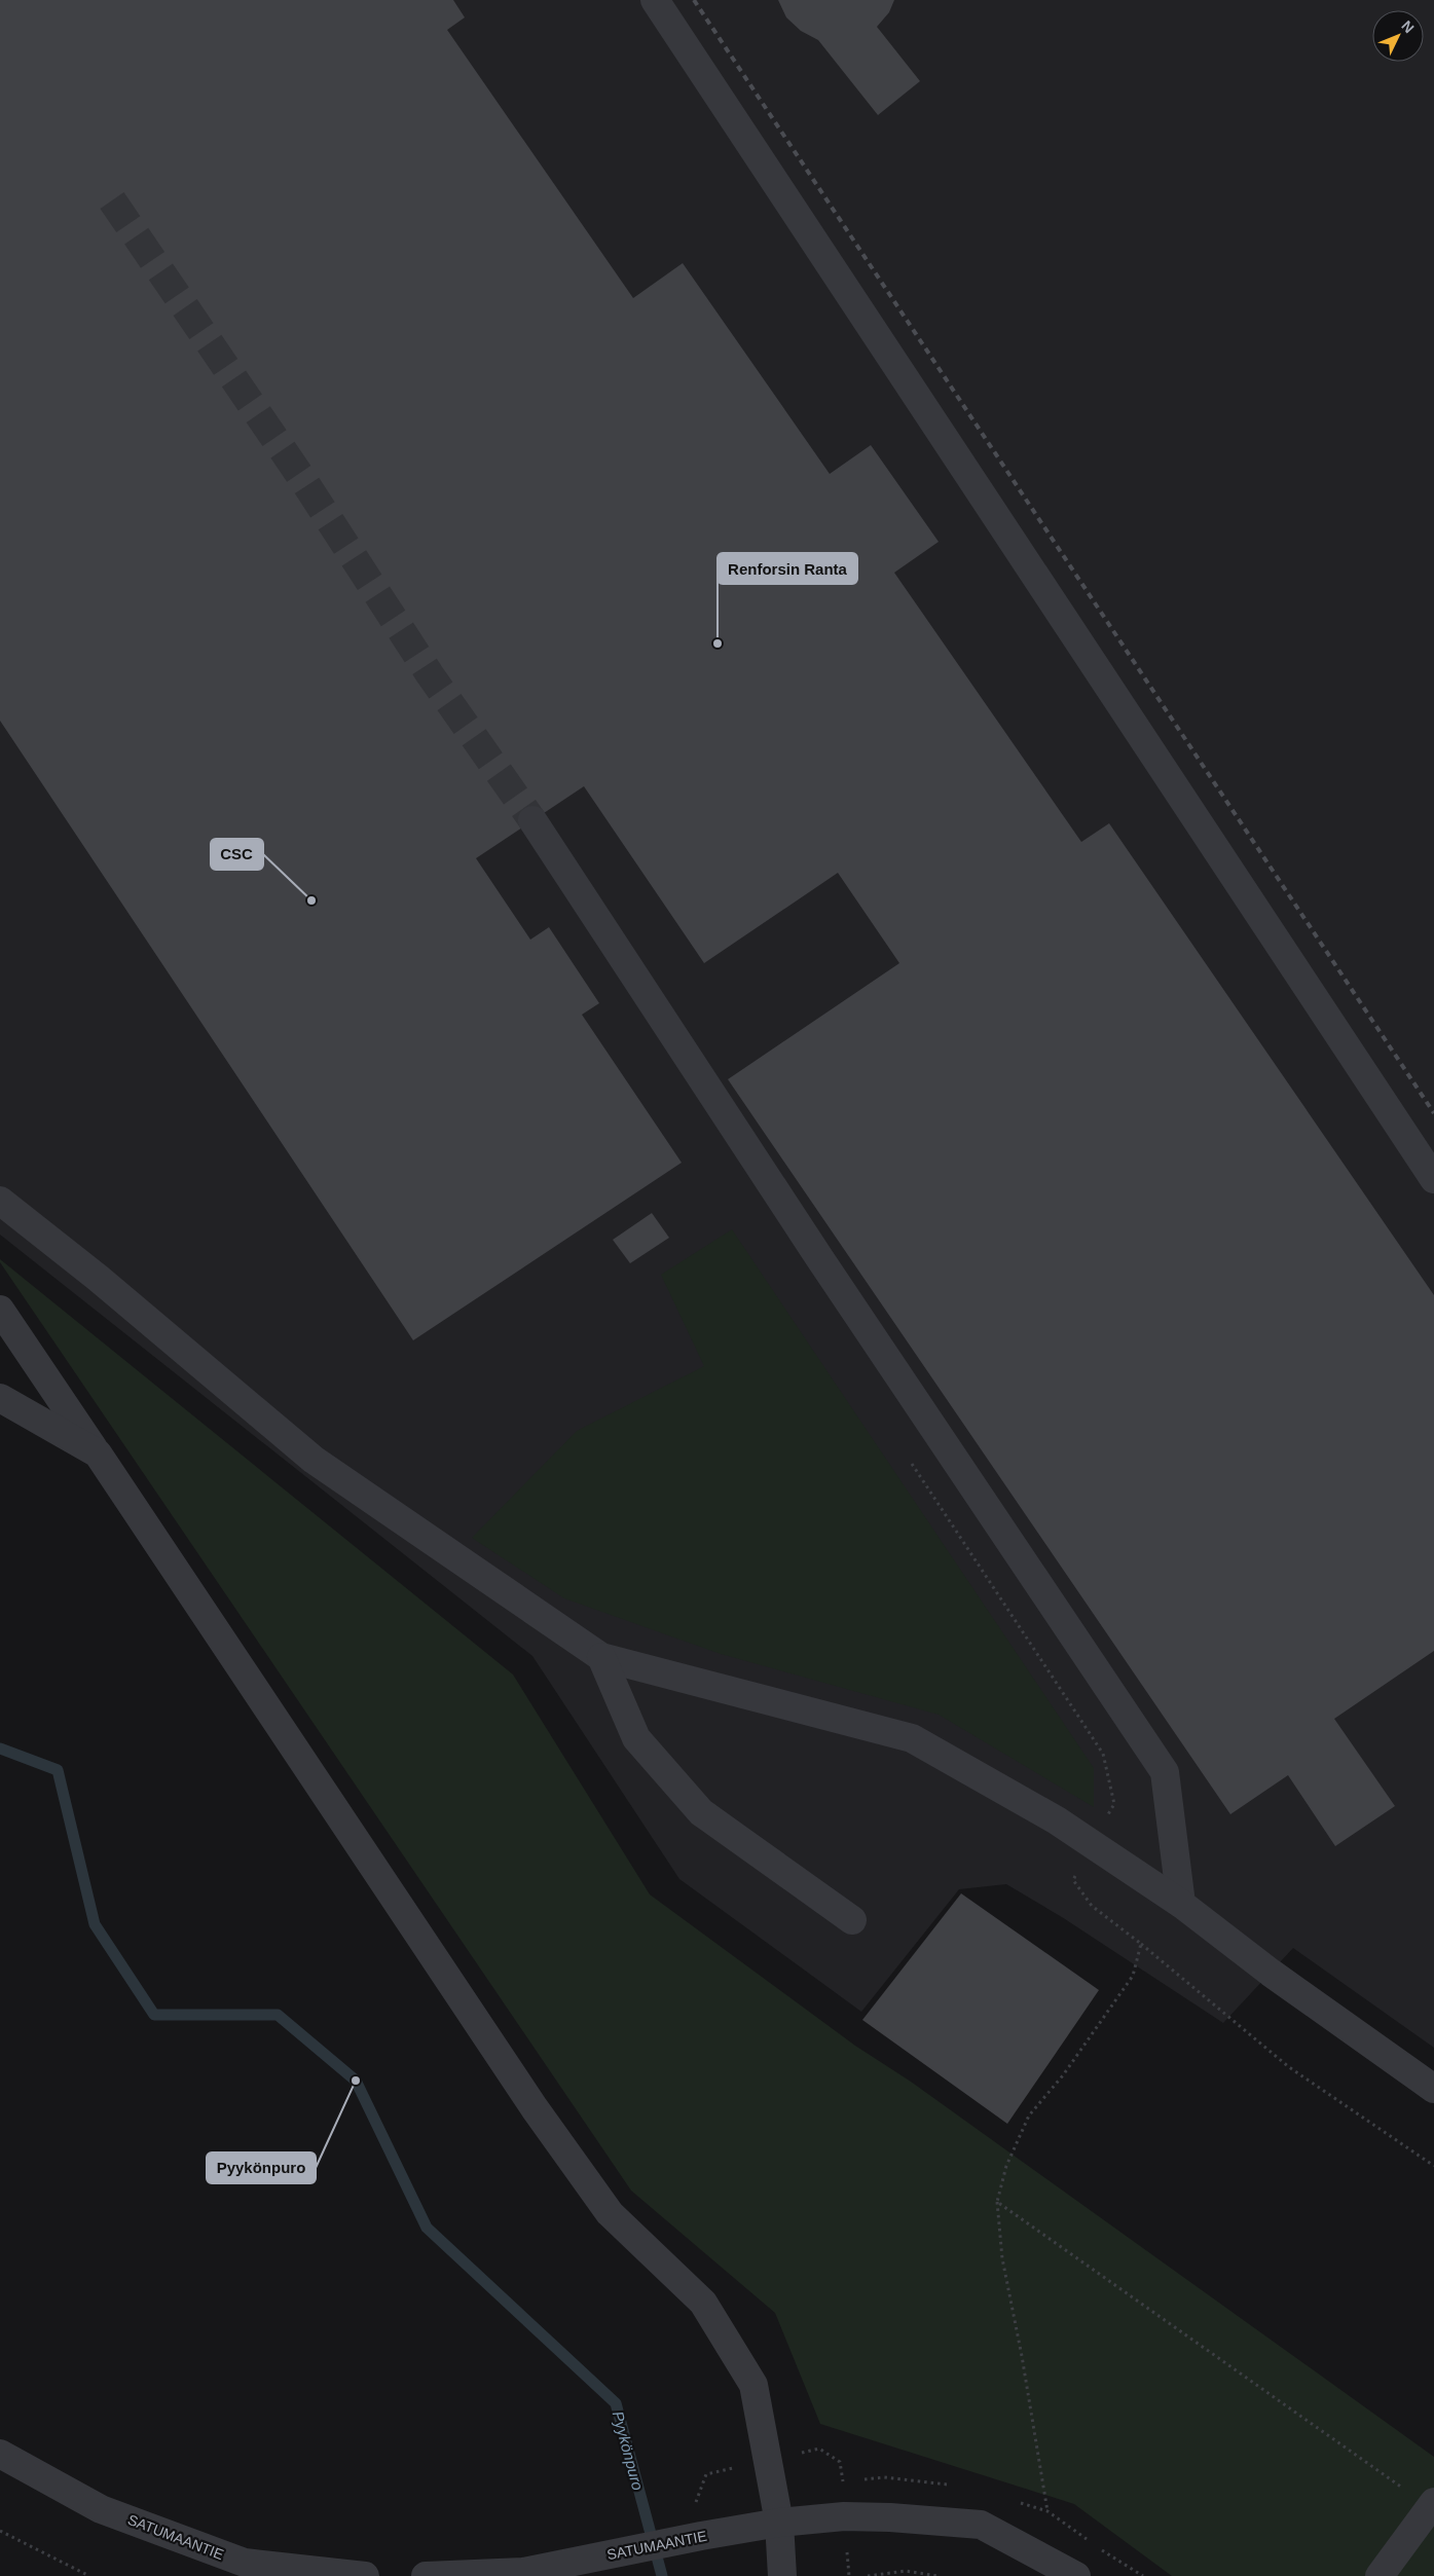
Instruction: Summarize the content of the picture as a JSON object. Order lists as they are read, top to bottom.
{
  "streets": {
    "street": ["SATUMAANTIE"]
  },
  "water": ["Pyykönpuro"],
  "places": ["Renforsin Ranta", "CSC", "Pyykönpuro"],
  "north": "top right"
}
